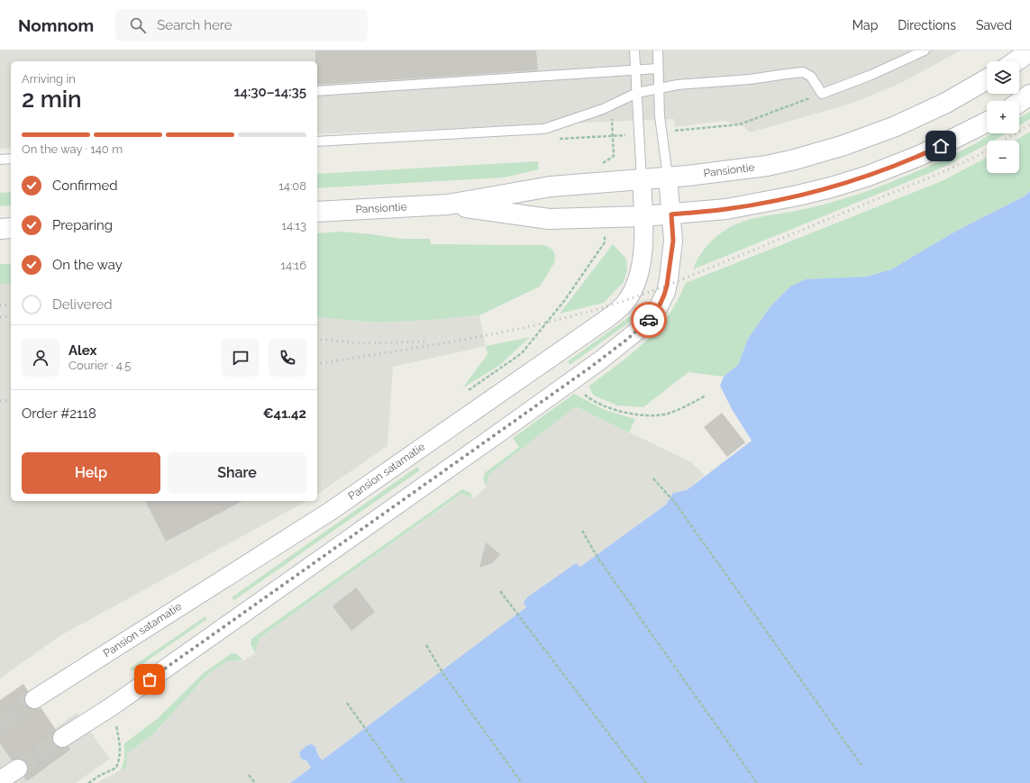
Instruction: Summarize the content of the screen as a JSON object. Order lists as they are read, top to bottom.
{
  "streets": {
    "street": ["Pansiontie", "Pansion satamatie"]
  },
  "crossings": [
    ["Pansiontie", "Pansion satamatie"]
  ],
  "page": {
    "header": "Nomnom",
    "search": "Search here",
    "nav": ["Map", "Directions", "Saved"],
    "map_buttons": ["+", "−"],
    "heading": ["2 min", "Arriving in", "14:30–14:35"],
    "panel": [
      "Alex",
      "Courier · 4.5",
      "Order #2118",
      "€41.42"
    ],
    "bar": "On the way · 140 m",
    "list": [
      ["Confirmed", "14:08"],
      ["Preparing", "14:13"],
      ["On the way", "14:16"],
      "Delivered"
    ],
    "buttons": ["Help", "Share"]
  }
}
